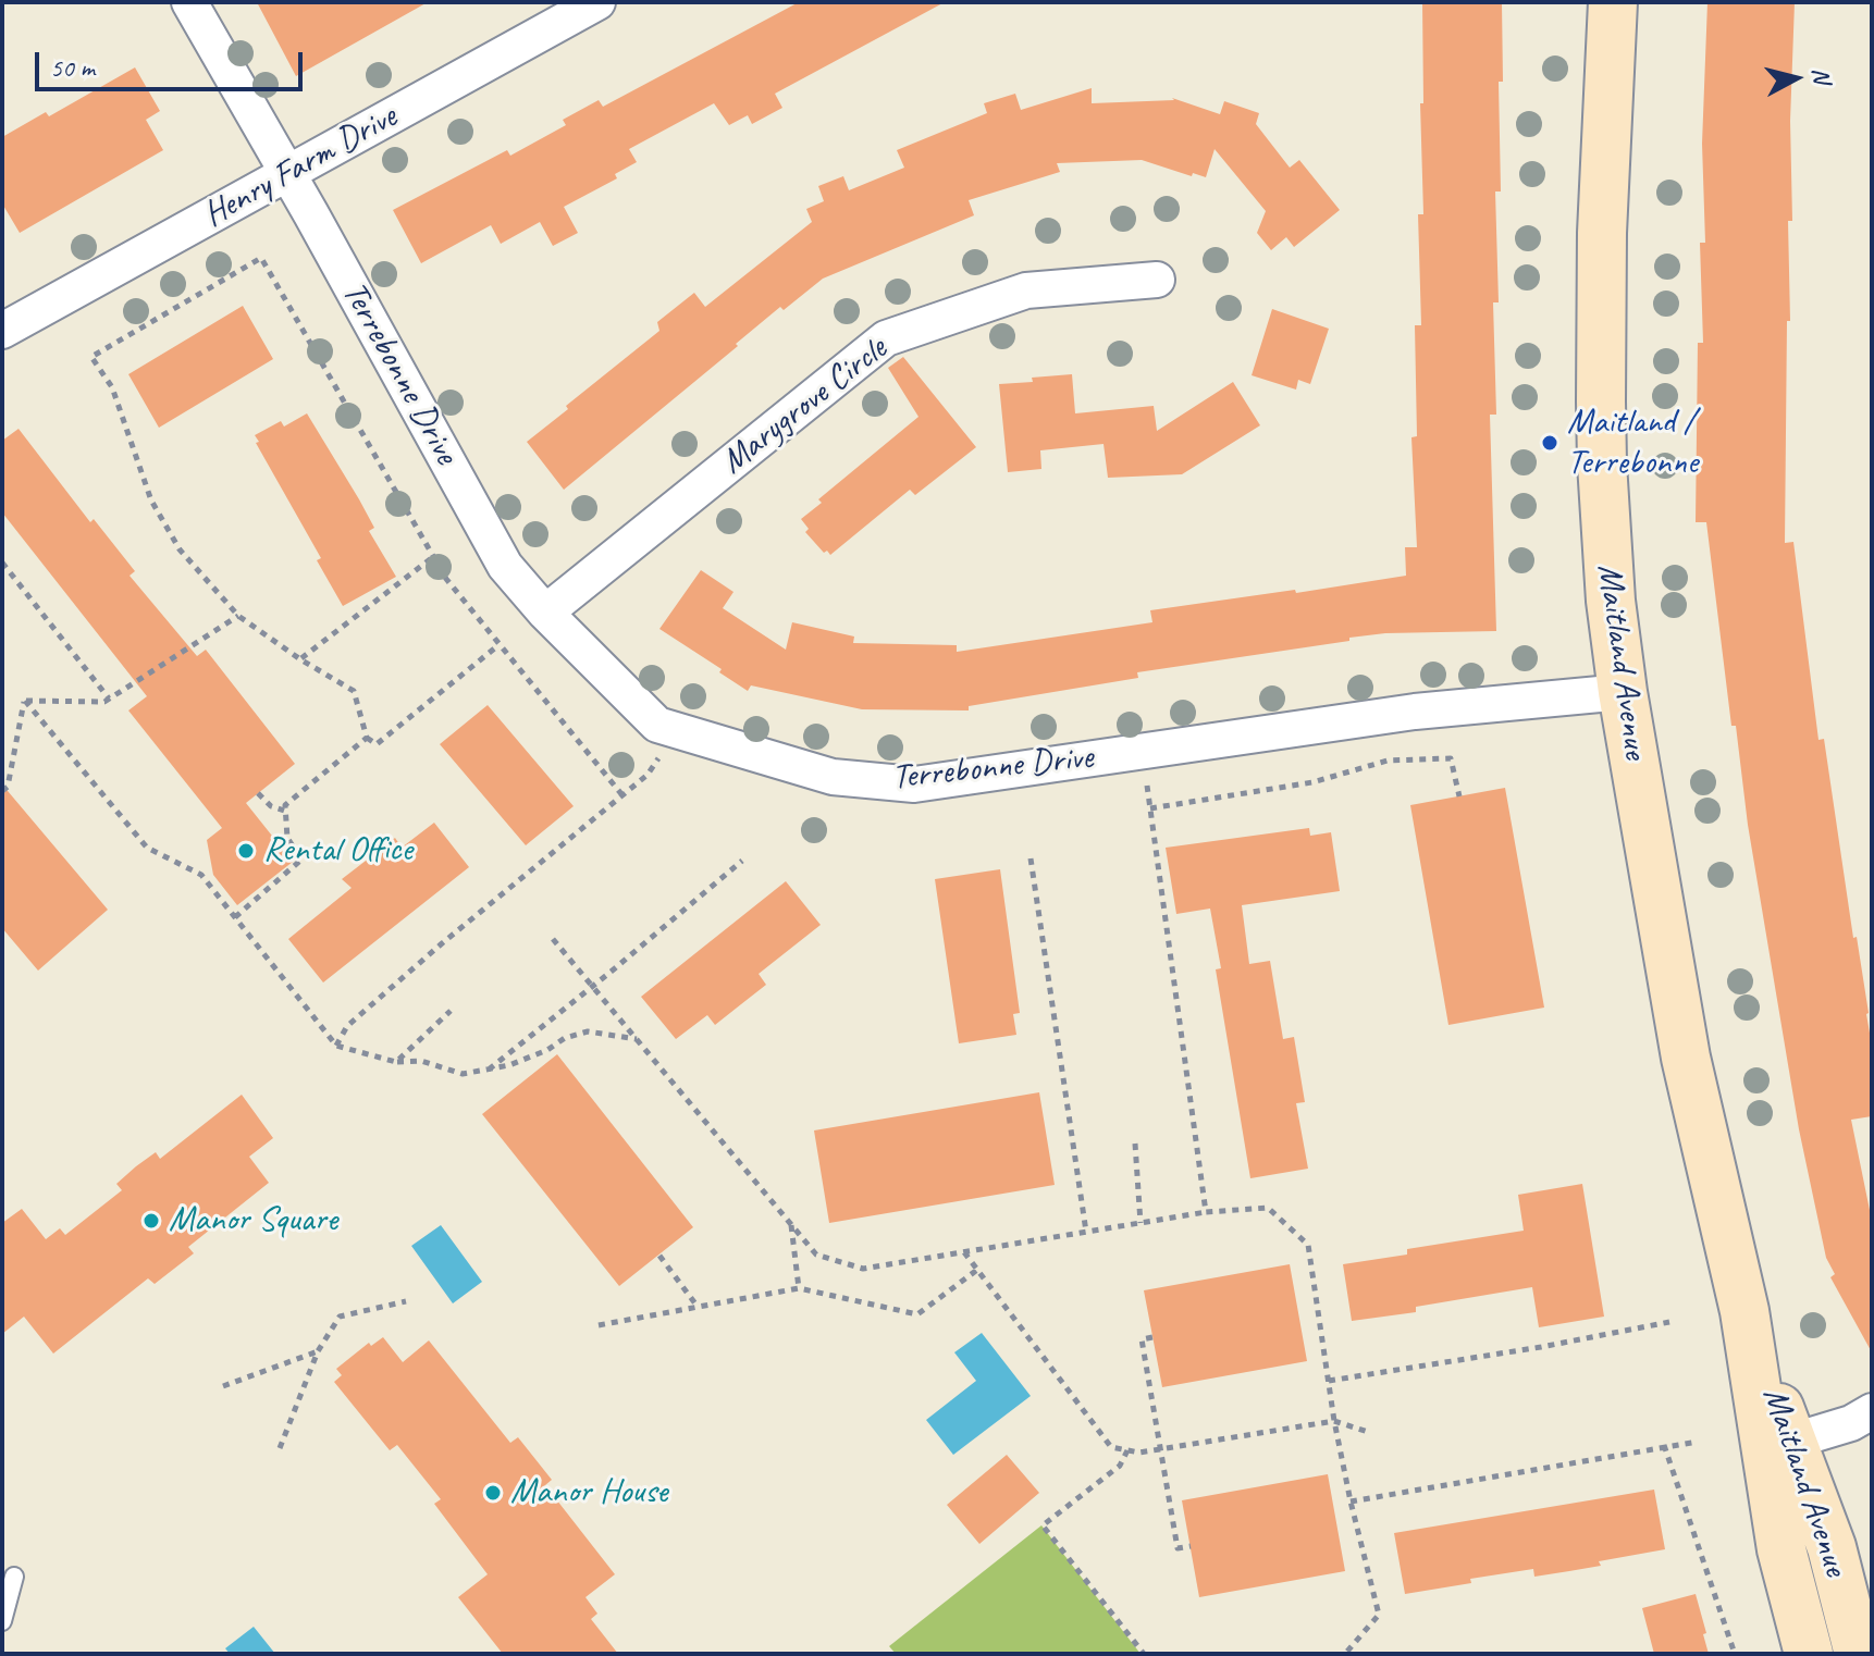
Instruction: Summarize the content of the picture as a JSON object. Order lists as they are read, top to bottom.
{
  "streets": {
    "main road": ["Maitland Avenue"],
    "street": ["Henry Farm Drive", "Terrebonne Drive", "Marygrove Circle"]
  },
  "crossings": [
    ["Henry Farm Drive", "Terrebonne Drive"],
    ["Terrebonne Drive", "Marygrove Circle"],
    ["Terrebonne Drive", "Maitland Avenue"]
  ],
  "places": [
    "Maitland / Terrebonne",
    "Rental Office",
    "Manor Square",
    "Manor House"
  ],
  "scale_bar": "50 m",
  "north": "right"
}
